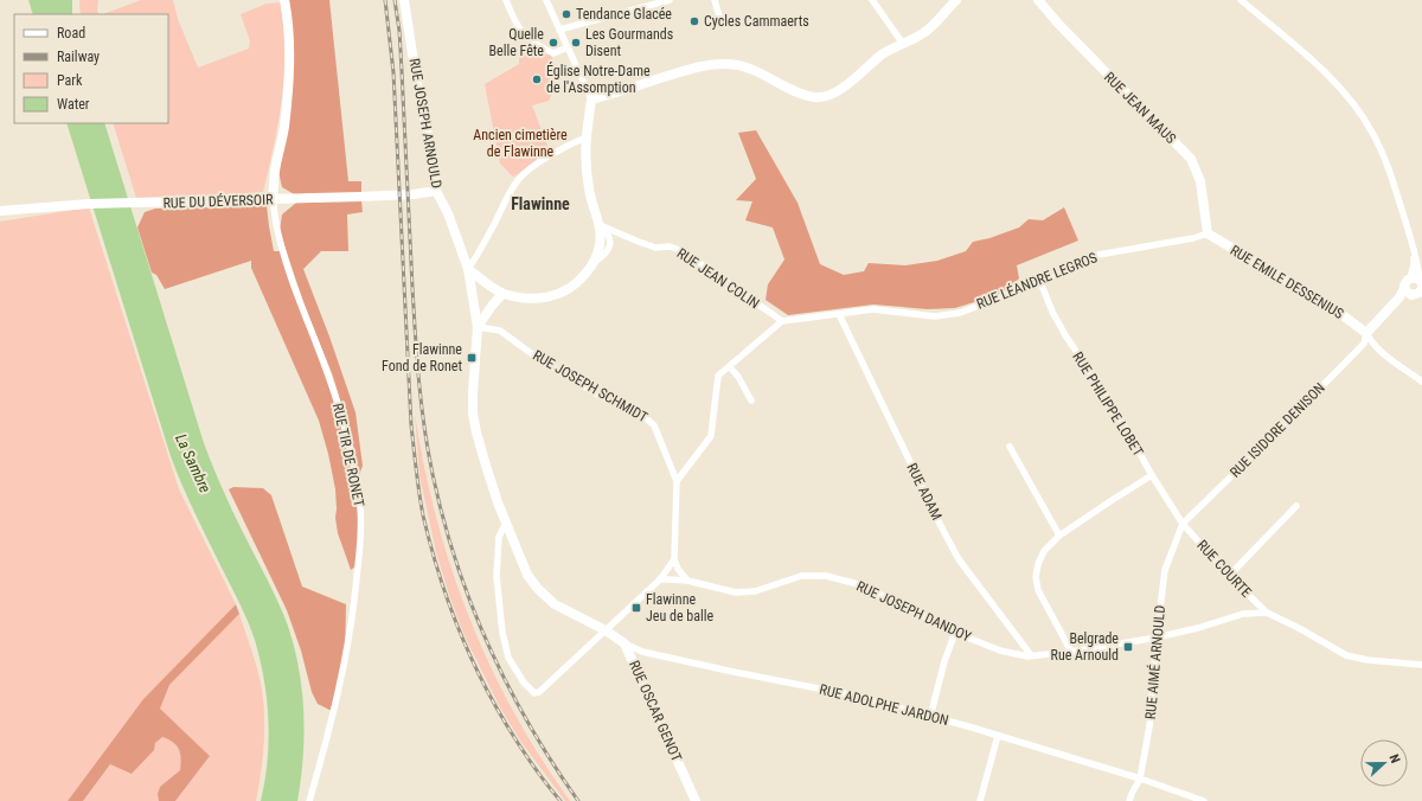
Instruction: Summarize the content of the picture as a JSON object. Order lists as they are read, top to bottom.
{
  "streets": {
    "street": [
      "RUE JEAN MAUS",
      "RUE JOSEPH ARNOULD",
      "RUE DU DÉVERSOIR",
      "RUE JEAN COLIN",
      "RUE LÉANDRE LEGROS",
      "RUE EMILE DESSENIUS",
      "RUE JOSEPH SCHMIDT",
      "RUE PHILIPPE LOBET",
      "RUE ISIDORE DENISON",
      "RUE TIR DE RONET",
      "RUE ADAM",
      "RUE COURTE",
      "RUE JOSEPH DANDOY",
      "RUE AIMÉ ARNOULD",
      "RUE ADOLPHE JARDON",
      "RUE OSCAR GENOT"
    ]
  },
  "crossings": [
    ["RUE JEAN MAUS", "RUE LÉANDRE LEGROS"],
    ["RUE JEAN MAUS", "RUE EMILE DESSENIUS"],
    ["RUE JOSEPH ARNOULD", "RUE DU DÉVERSOIR"],
    ["RUE JOSEPH ARNOULD", "RUE JOSEPH SCHMIDT"],
    ["RUE JOSEPH ARNOULD", "RUE OSCAR GENOT"],
    ["RUE DU DÉVERSOIR", "RUE TIR DE RONET"],
    ["RUE JEAN COLIN", "RUE LÉANDRE LEGROS"],
    ["RUE LÉANDRE LEGROS", "RUE EMILE DESSENIUS"],
    ["RUE LÉANDRE LEGROS", "RUE PHILIPPE LOBET"],
    ["RUE LÉANDRE LEGROS", "RUE ADAM"],
    ["RUE EMILE DESSENIUS", "RUE ISIDORE DENISON"],
    ["RUE PHILIPPE LOBET", "RUE ISIDORE DENISON"],
    ["RUE PHILIPPE LOBET", "RUE COURTE"],
    ["RUE PHILIPPE LOBET", "RUE AIMÉ ARNOULD"],
    ["RUE ISIDORE DENISON", "RUE COURTE"],
    ["RUE ISIDORE DENISON", "RUE AIMÉ ARNOULD"],
    ["RUE ADAM", "RUE JOSEPH DANDOY"],
    ["RUE COURTE", "RUE JOSEPH DANDOY"],
    ["RUE COURTE", "RUE AIMÉ ARNOULD"],
    ["RUE JOSEPH DANDOY", "RUE AIMÉ ARNOULD"],
    ["RUE AIMÉ ARNOULD", "RUE ADOLPHE JARDON"],
    ["RUE ADOLPHE JARDON", "RUE OSCAR GENOT"]
  ],
  "districts": ["Flawinne"],
  "water": ["La Sambre"],
  "parks": ["Ancien cimetière de Flawinne"],
  "places": {
    "other": [
      "Tendance Glacée",
      "Cycles Cammaerts",
      "Quelle Belle Fête",
      "Les Gourmands Disent",
      "Église Notre-Dame de l'Assomption"
    ],
    "transit": ["Flawinne Fond de Ronet", "Flawinne Jeu de balle", "Belgrade Rue Arnould"]
  },
  "legend": [
    "Road",
    "Railway",
    "Park",
    "Water"
  ],
  "north": "right"
}
